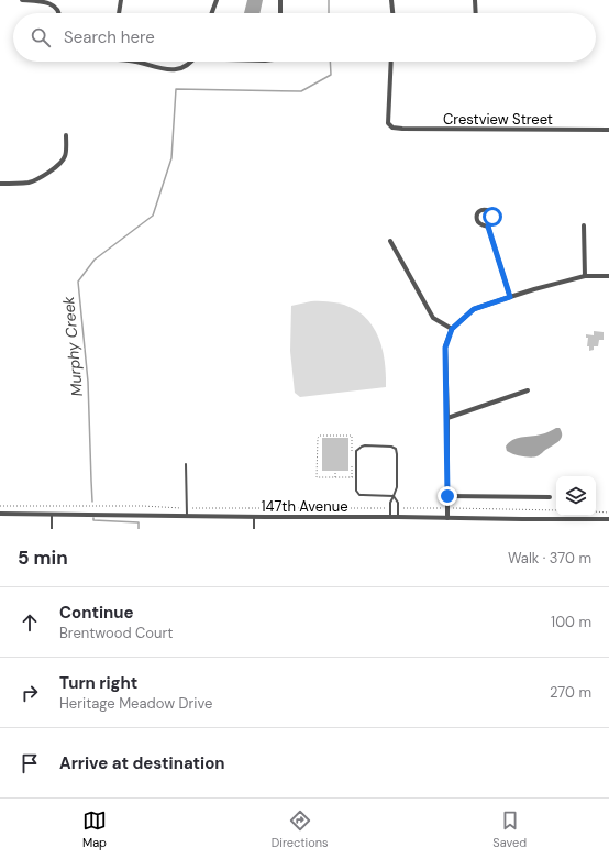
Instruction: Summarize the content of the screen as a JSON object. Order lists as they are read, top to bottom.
{
  "streets": {
    "street": ["Crestview Street", "147th Avenue"]
  },
  "water": ["Murphy Creek"],
  "page": {
    "search": "Search here",
    "heading": ["5 min", "Walk · 370 m"],
    "list": [
      ["Continue", "Brentwood Court", "100 m"],
      ["Turn right", "Heritage Meadow Drive", "270 m"],
      "Arrive at destination"
    ],
    "nav": ["Map", "Directions", "Saved"]
  }
}
